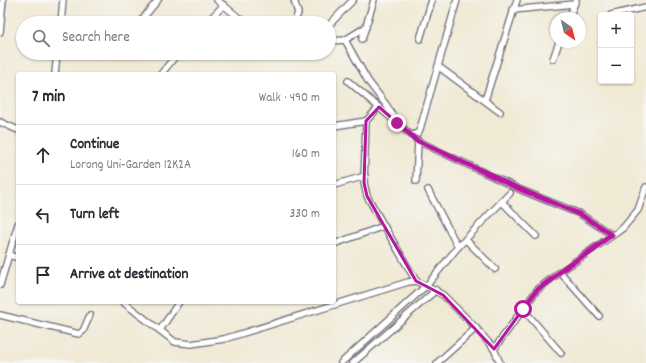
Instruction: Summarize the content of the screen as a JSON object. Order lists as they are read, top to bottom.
{
  "north": "bottom right",
  "page": {
    "map_buttons": ["+", "−"],
    "search": "Search here",
    "heading": ["7 min", "Walk · 490 m"],
    "list": [
      ["Continue", "Lorong Uni-Garden 12K2A", "160 m"],
      ["Turn left", "330 m"],
      "Arrive at destination"
    ]
  }
}
